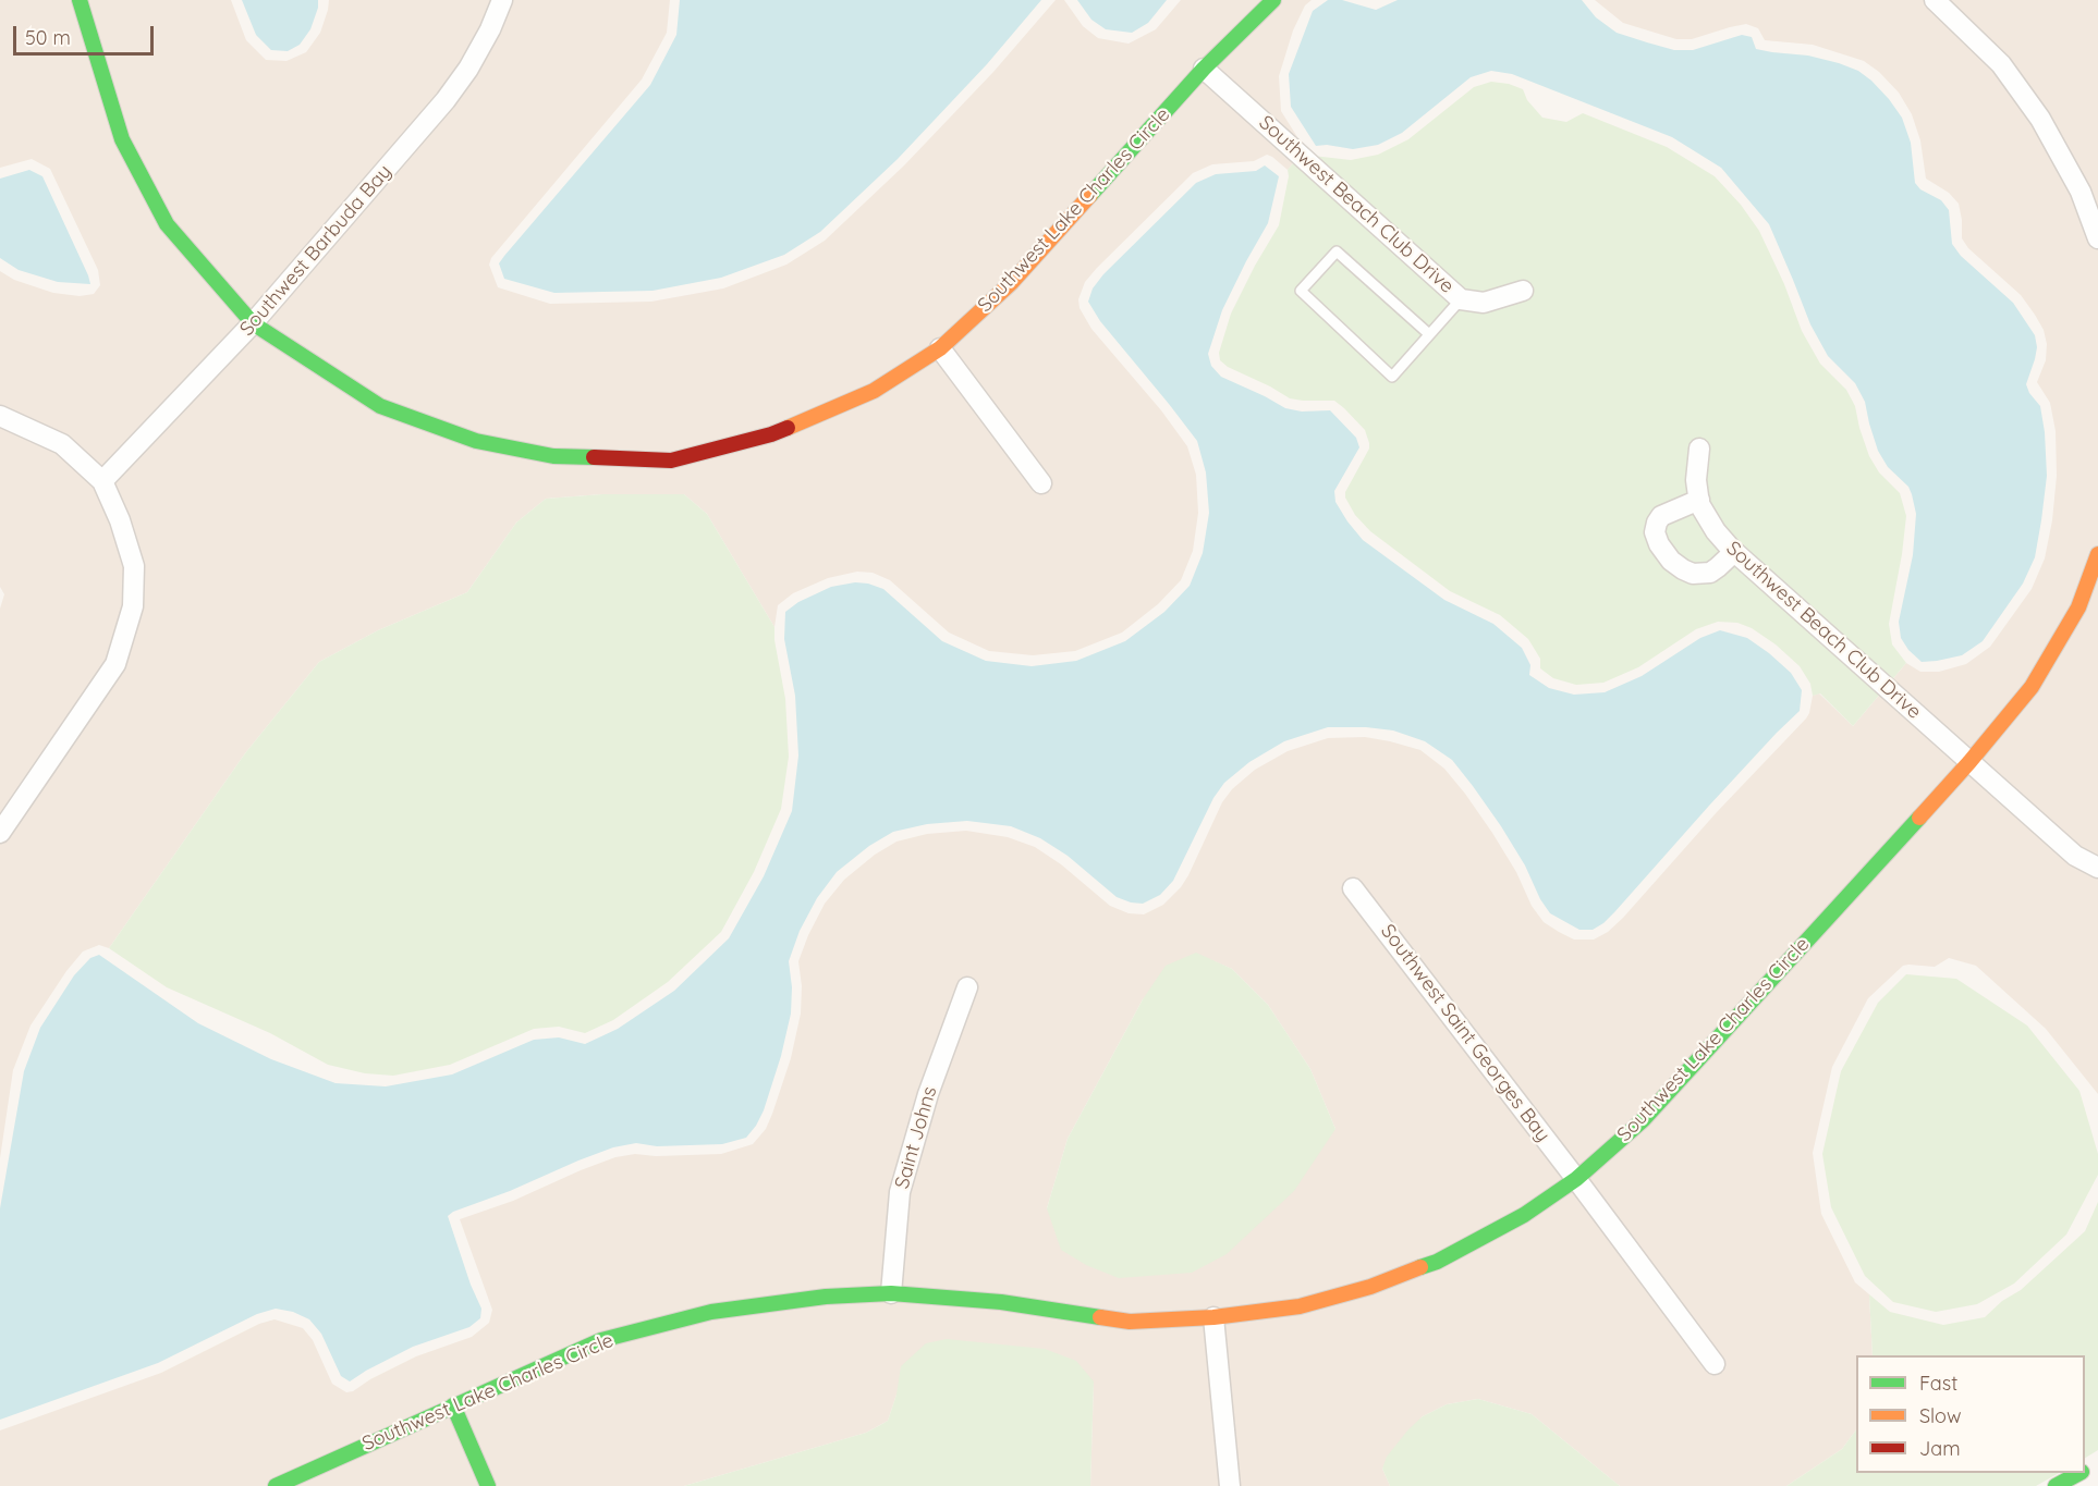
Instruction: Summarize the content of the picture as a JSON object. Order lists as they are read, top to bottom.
{
  "streets": {
    "street": [
      "Southwest Beach Club Drive",
      "Southwest Lake Charles Circle",
      "Southwest Barbuda Bay",
      "Southwest Saint Georges Bay",
      "Saint Johns"
    ]
  },
  "crossings": [
    ["Southwest Beach Club Drive", "Southwest Lake Charles Circle"],
    ["Southwest Lake Charles Circle", "Southwest Barbuda Bay"],
    ["Southwest Lake Charles Circle", "Southwest Saint Georges Bay"],
    ["Southwest Lake Charles Circle", "Saint Johns"]
  ],
  "legend": ["Fast", "Slow", "Jam"],
  "scale_bar": "50 m"
}
